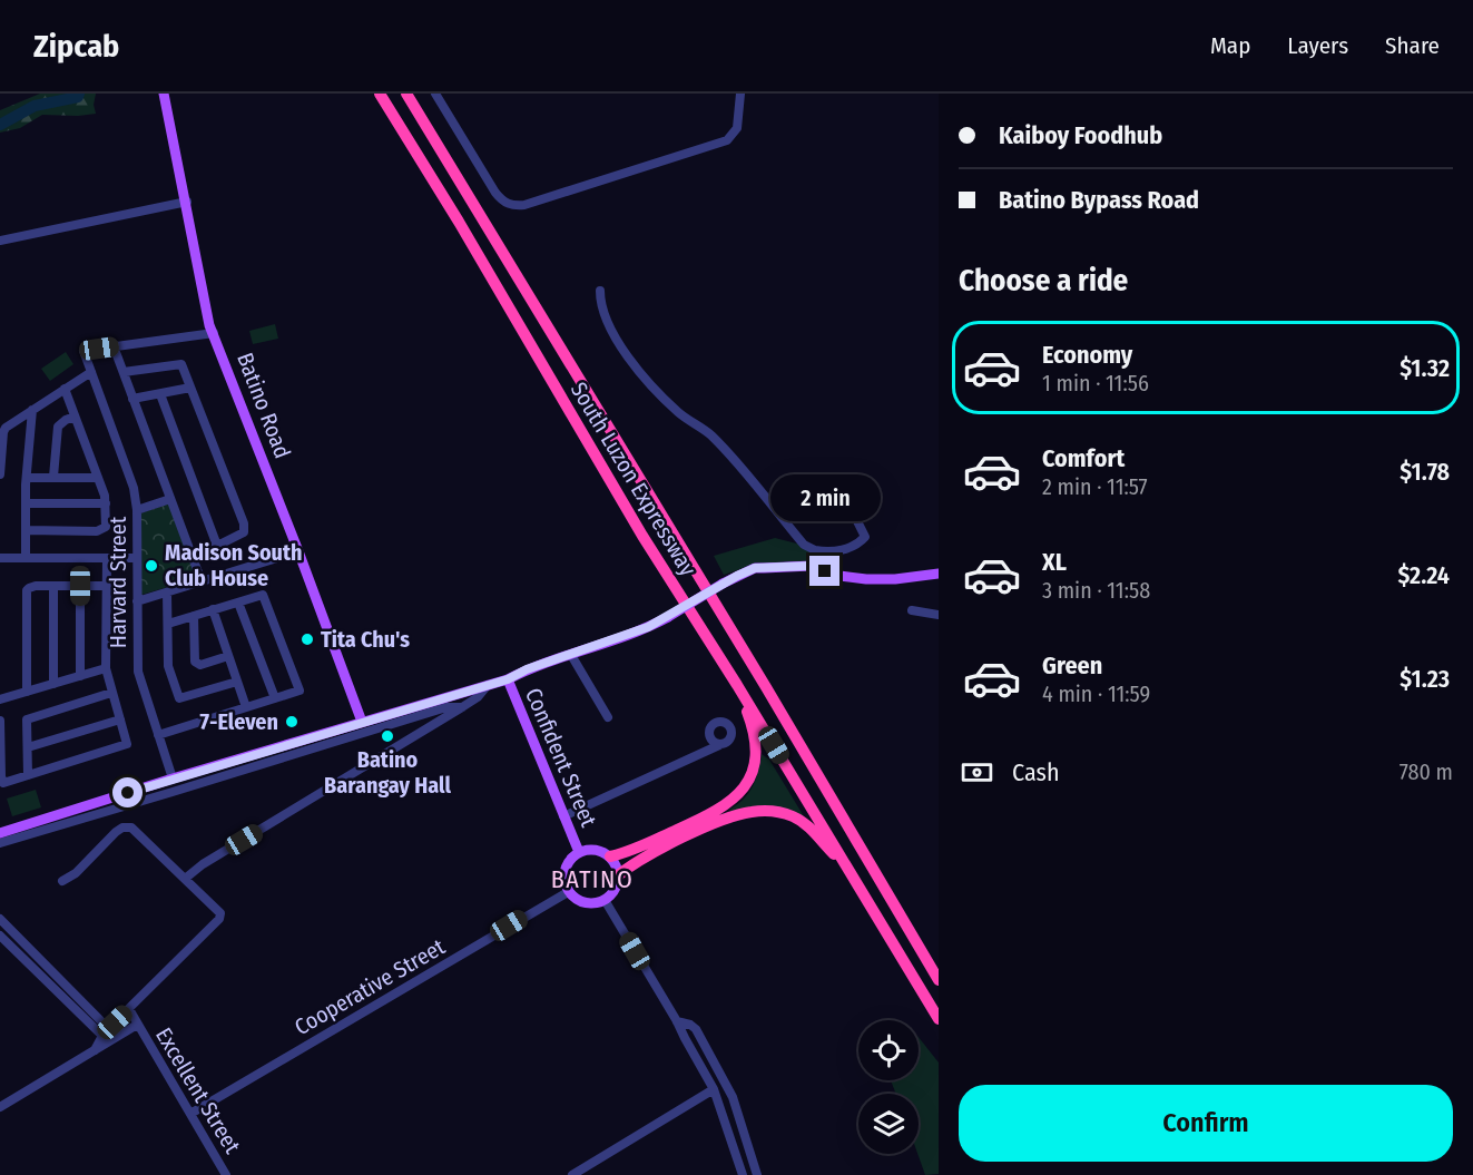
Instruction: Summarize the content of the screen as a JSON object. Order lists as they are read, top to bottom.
{
  "streets": {
    "highway": ["South Luzon Expressway"],
    "main road": ["Batino Road", "Confident Street"],
    "street": ["Harvard Street", "Cooperative Street", "Excellent Street"]
  },
  "crossings": [
    ["Confident Street", "Cooperative Street"],
    ["Cooperative Street", "Excellent Street"]
  ],
  "districts": ["BATINO"],
  "places": [
    "Madison South Club House",
    "Tita Chu's",
    "7-Eleven",
    "Batino Barangay Hall"
  ],
  "page": {
    "header": "Zipcab",
    "nav": ["Map", "Layers", "Share"],
    "banner": ["Kaiboy Foodhub", "Batino Bypass Road"],
    "heading": "Choose a ride",
    "list": [
      {
        "name": "Economy",
        "note": "1 min · 11:56",
        "value": "$1.32"
      },
      {
        "name": "Comfort",
        "note": "2 min · 11:57",
        "value": "$1.78"
      },
      {
        "name": "XL",
        "note": "3 min · 11:58",
        "value": "$2.24"
      },
      {
        "name": "Green",
        "note": "4 min · 11:59",
        "value": "$1.23"
      }
    ],
    "bubble": "2 min",
    "pay": ["Cash", "780 m"],
    "buttons": "Confirm"
  }
}
